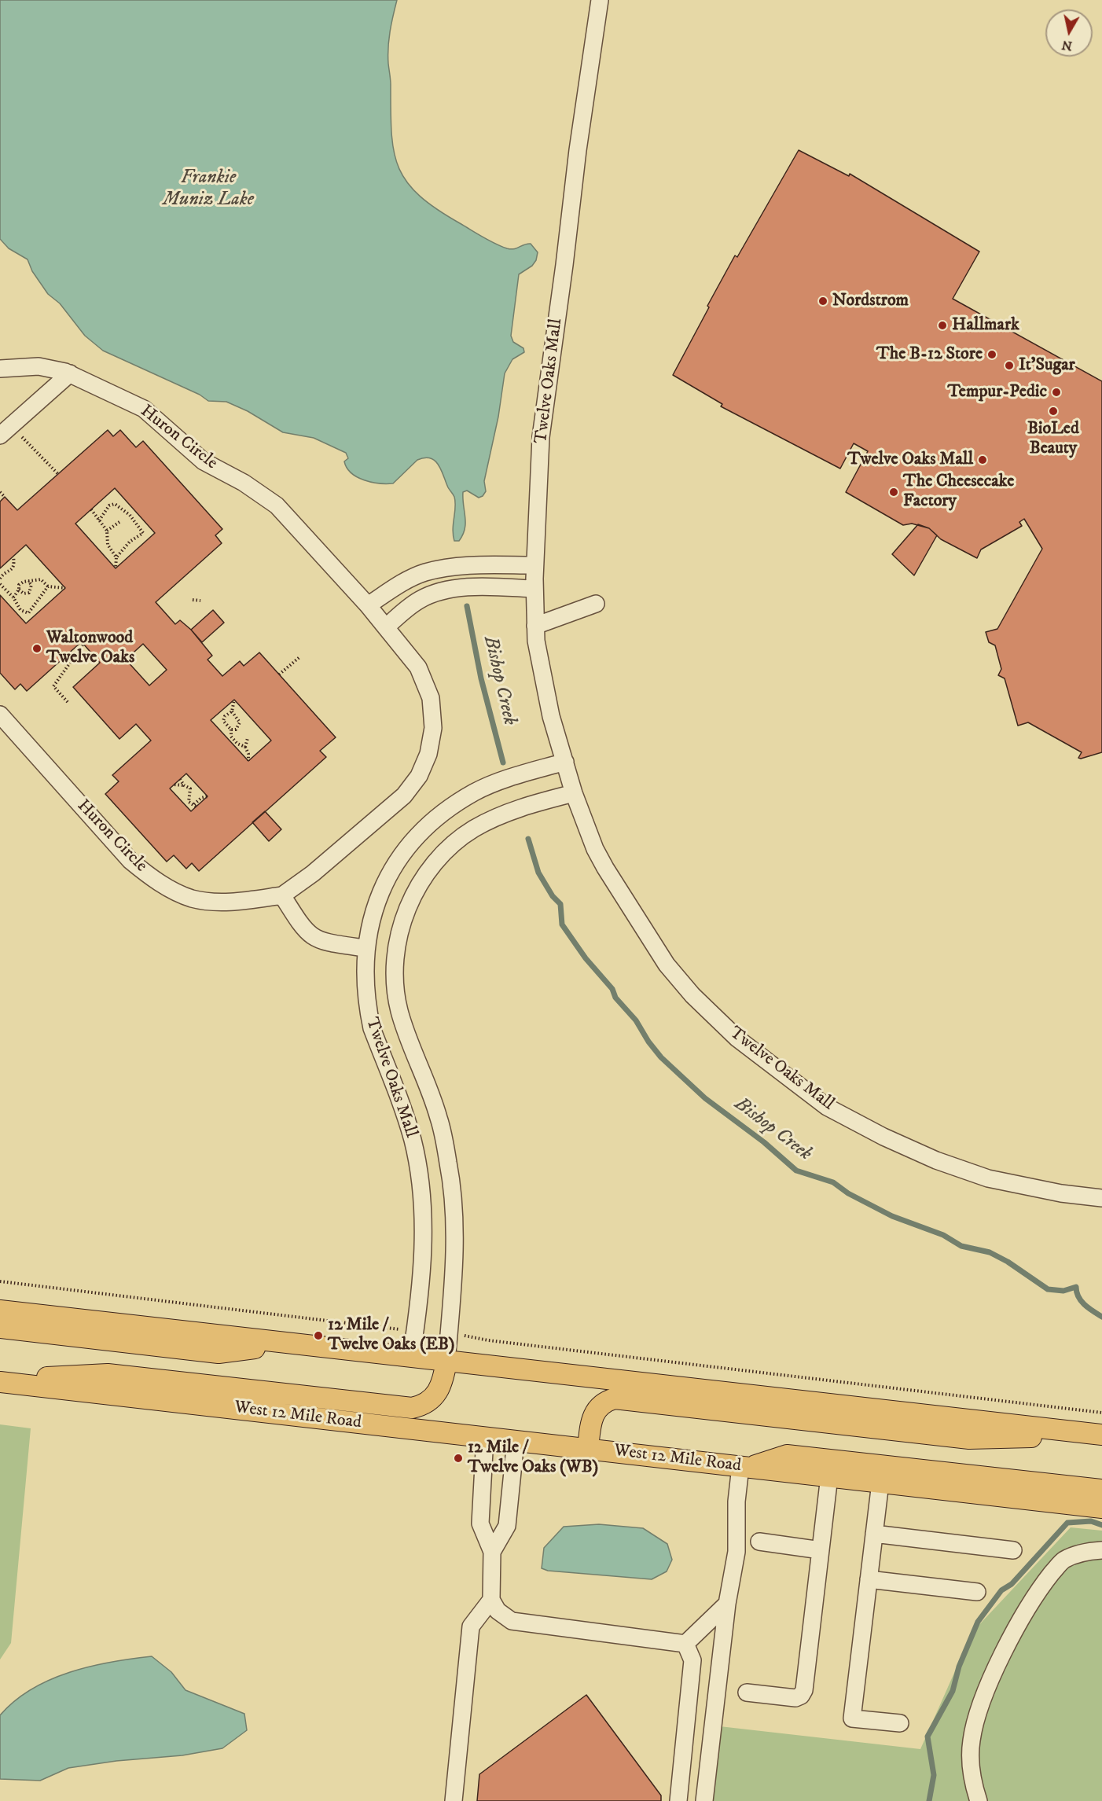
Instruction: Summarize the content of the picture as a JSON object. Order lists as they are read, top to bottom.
{
  "streets": {
    "main road": ["West 12 Mile Road"],
    "street": ["Twelve Oaks Mall", "Huron Circle"]
  },
  "water": ["Frankie Muniz Lake", "Bishop Creek"],
  "places": [
    "Nordstrom",
    "Hallmark",
    "The B-12 Store",
    "It'Sugar",
    "Tempur-Pedic",
    "BioLed Beauty",
    "Twelve Oaks Mall",
    "The Cheesecake Factory",
    "Waltonwood Twelve Oaks",
    "12 Mile / Twelve Oaks (EB)",
    "12 Mile / Twelve Oaks (WB)"
  ],
  "north": "bottom"
}
